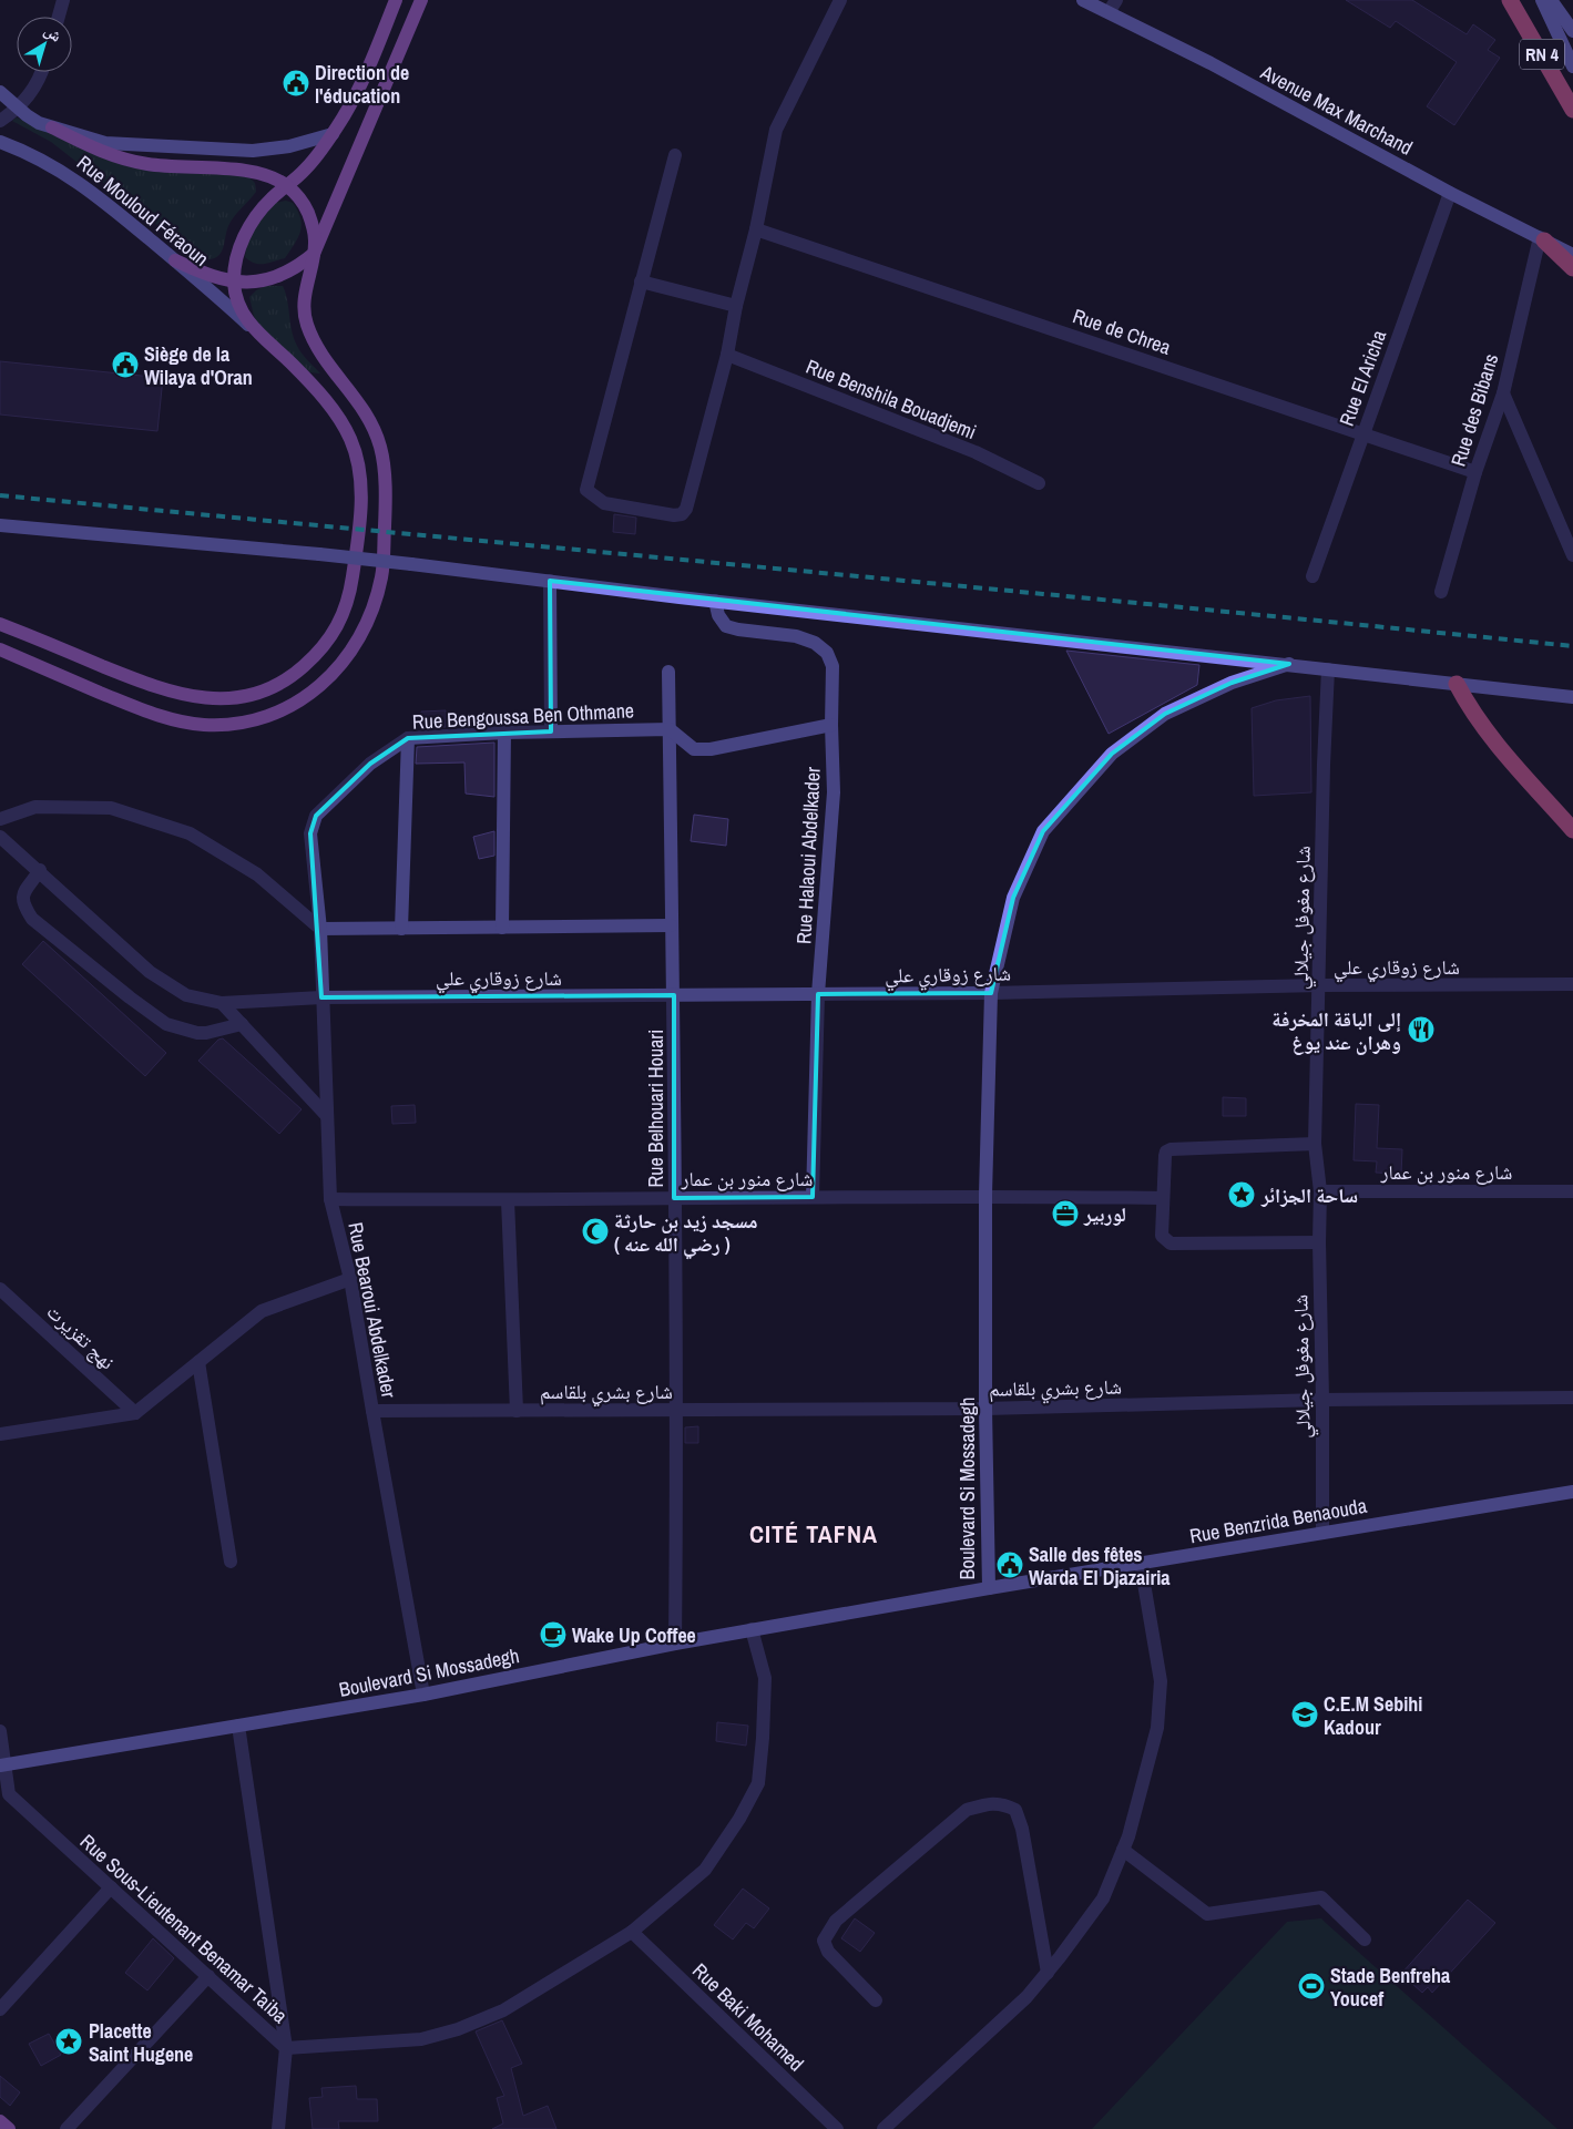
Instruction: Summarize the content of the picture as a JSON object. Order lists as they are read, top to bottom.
{
  "streets": {
    "highway": ["RN 4"],
    "main road": [
      "Avenue Max Marchand",
      "Rue Mouloud Féraoun",
      "Boulevard Si Mossadegh",
      "Rue Benzrida Benaouda"
    ],
    "street": [
      "Rue de Chrea",
      "Rue El Aricha",
      "Rue Benshila Bouadjemi",
      "Rue des Bibans",
      "Rue Bengoussa Ben Othmane",
      "Rue Halaoui Abdelkader",
      "شارع مغوفل جيلالي",
      "شارع زوقاري علي",
      "Rue Belhouari Houari",
      "شارع منور بن عمار",
      "Rue Bearoui Abdelkader",
      "نهج تقزيرت",
      "شارع بشري بلقاسم",
      "Rue Sous-Lieutenant Benamar Taiba",
      "Rue Baki Mohamed"
    ]
  },
  "crossings": [
    ["Avenue Max Marchand", "Rue El Aricha"],
    ["Avenue Max Marchand", "Rue des Bibans"],
    ["Rue de Chrea", "Rue El Aricha"],
    ["Rue de Chrea", "Rue des Bibans"],
    ["Rue Bengoussa Ben Othmane", "Rue Belhouari Houari"],
    ["Rue Bengoussa Ben Othmane", "Rue Bearoui Abdelkader"],
    ["Rue Halaoui Abdelkader", "شارع زوقاري علي"],
    ["Rue Halaoui Abdelkader", "شارع منور بن عمار"],
    ["شارع مغوفل جيلالي", "شارع زوقاري علي"],
    ["شارع مغوفل جيلالي", "شارع منور بن عمار"],
    ["شارع مغوفل جيلالي", "شارع بشري بلقاسم"],
    ["شارع مغوفل جيلالي", "Rue Benzrida Benaouda"],
    ["شارع زوقاري علي", "Rue Belhouari Houari"],
    ["شارع زوقاري علي", "Rue Bearoui Abdelkader"],
    ["شارع زوقاري علي", "Boulevard Si Mossadegh"],
    ["Rue Belhouari Houari", "شارع منور بن عمار"],
    ["Rue Belhouari Houari", "شارع بشري بلقاسم"],
    ["Rue Belhouari Houari", "Boulevard Si Mossadegh"],
    ["شارع منور بن عمار", "Rue Bearoui Abdelkader"],
    ["شارع منور بن عمار", "Boulevard Si Mossadegh"],
    ["Rue Bearoui Abdelkader", "شارع بشري بلقاسم"],
    ["Rue Bearoui Abdelkader", "Boulevard Si Mossadegh"],
    ["شارع بشري بلقاسم", "Boulevard Si Mossadegh"],
    ["Boulevard Si Mossadegh", "Rue Benzrida Benaouda"],
    ["Boulevard Si Mossadegh", "Rue Sous-Lieutenant Benamar Taiba"],
    ["Rue Sous-Lieutenant Benamar Taiba", "Rue Baki Mohamed"]
  ],
  "districts": ["CITÉ TAFNA"],
  "places": {
    "public building": ["Direction de l'éducation", "Siège de la Wilaya d'Oran", "Salle des fêtes Warda El Djazairia"],
    "restaurant": ["إلى الباقة المخرفة وهران عند يوغ"],
    "place": ["ساحة الجزائر", "Placette Saint Hugene"],
    "office": ["لوربير"],
    "mosque": ["مسجد زيد بن حارثة ( رضي الله عنه )"],
    "cafe": ["Wake Up Coffee"],
    "school or university": ["C.E.M Sebihi Kadour"],
    "sports": ["Stade Benfreha Youcef"]
  },
  "north": "top right"
}
